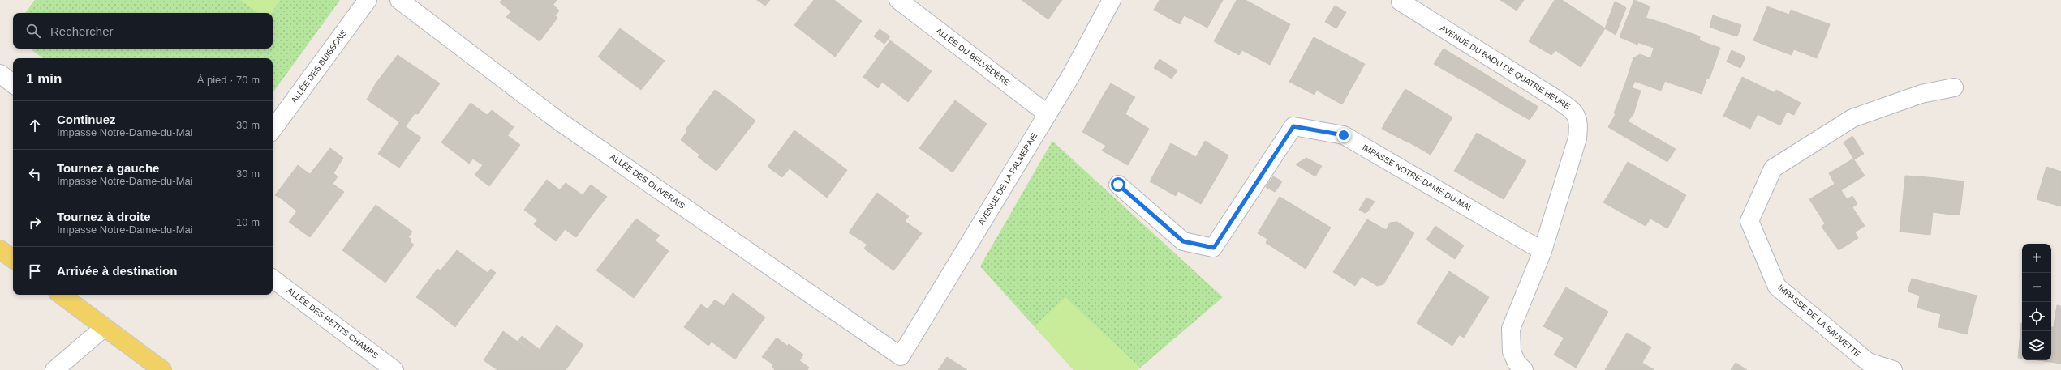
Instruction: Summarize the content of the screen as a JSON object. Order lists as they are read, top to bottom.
{
  "streets": {
    "street": [
      "ALLÉE DU BELVÉDÈRE",
      "ALLÉE DES BUISSONS",
      "AVENUE DU BAOU DE QUATRE HEURE",
      "IMPASSE NOTRE-DAME-DU-MAI",
      "AVENUE DE LA PALMERAIE",
      "ALLÉE DES OLIVERAIS",
      "IMPASSE DE LA SAUVETTE",
      "ALLÉE DES PETITS CHAMPS"
    ]
  },
  "crossings": [
    ["ALLÉE DU BELVÉDÈRE", "AVENUE DE LA PALMERAIE"],
    ["AVENUE DU BAOU DE QUATRE HEURE", "IMPASSE NOTRE-DAME-DU-MAI"],
    ["AVENUE DE LA PALMERAIE", "ALLÉE DES OLIVERAIS"]
  ],
  "page": {
    "search": "Rechercher",
    "heading": ["1 min", "À pied · 70 m"],
    "list": [
      ["Continuez", "Impasse Notre-Dame-du-Mai", "30 m"],
      ["Tournez à gauche", "Impasse Notre-Dame-du-Mai", "30 m"],
      ["Tournez à droite", "Impasse Notre-Dame-du-Mai", "10 m"],
      "Arrivée à destination"
    ],
    "map_buttons": ["+", "−"]
  }
}
